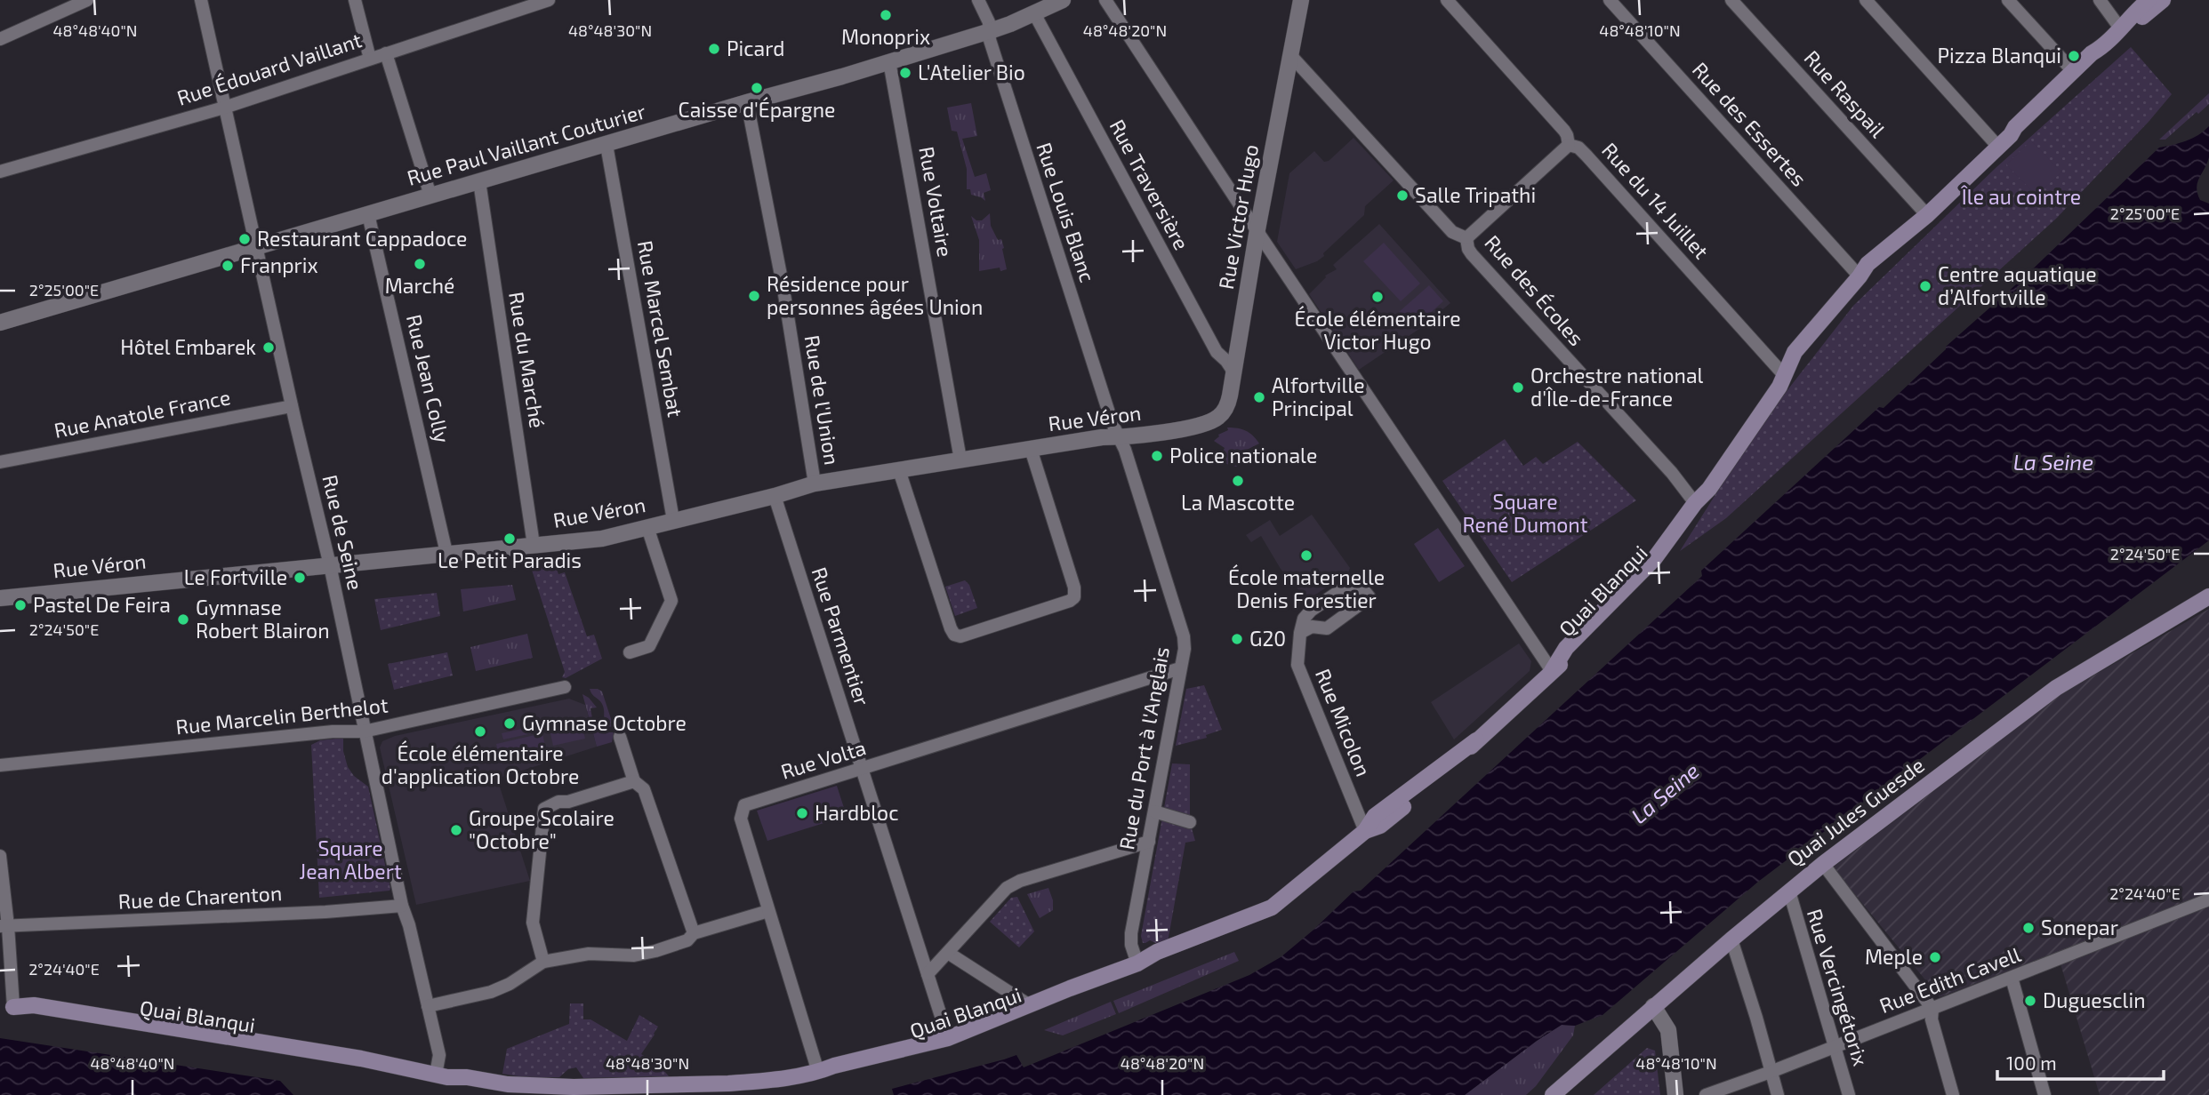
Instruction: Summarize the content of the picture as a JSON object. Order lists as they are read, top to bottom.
{
  "streets": {
    "main road": ["Quai Blanqui", "Quai Jules Guesde"],
    "street": [
      "Rue Édouard Vaillant",
      "Rue Raspail",
      "Rue des Essertes",
      "Rue Paul Vaillant Couturier",
      "Rue Traversière",
      "Rue du 14 Juillet",
      "Rue Voltaire",
      "Rue Louis Blanc",
      "Rue Victor Hugo",
      "Rue des Écoles",
      "Rue Marcel Sembat",
      "Rue du Marché",
      "Rue Jean Colly",
      "Rue de l'Union",
      "Rue Anatole France",
      "Rue Véron",
      "Rue de Seine",
      "Rue Parmentier",
      "Rue Marcelin Berthelot",
      "Rue Micolon",
      "Rue du Port à l'Anglais",
      "Rue Volta",
      "Rue de Charenton",
      "Rue Edith Cavell",
      "Rue Vercingétorix"
    ]
  },
  "crossings": [
    ["Rue Édouard Vaillant", "Rue de Seine"],
    ["Rue Raspail", "Quai Blanqui"],
    ["Rue des Essertes", "Quai Blanqui"],
    ["Rue Paul Vaillant Couturier", "Rue Traversière"],
    ["Rue Paul Vaillant Couturier", "Rue Voltaire"],
    ["Rue Paul Vaillant Couturier", "Rue Louis Blanc"],
    ["Rue Paul Vaillant Couturier", "Rue Marcel Sembat"],
    ["Rue Paul Vaillant Couturier", "Rue du Marché"],
    ["Rue Paul Vaillant Couturier", "Rue Jean Colly"],
    ["Rue Paul Vaillant Couturier", "Rue de l'Union"],
    ["Rue Paul Vaillant Couturier", "Rue de Seine"],
    ["Rue Traversière", "Rue Victor Hugo"],
    ["Rue du 14 Juillet", "Quai Blanqui"],
    ["Rue Voltaire", "Rue Véron"],
    ["Rue Louis Blanc", "Rue Véron"],
    ["Rue Louis Blanc", "Rue du Port à l'Anglais"],
    ["Rue Victor Hugo", "Rue des Écoles"],
    ["Rue Victor Hugo", "Rue Véron"],
    ["Rue des Écoles", "Quai Blanqui"],
    ["Rue Marcel Sembat", "Rue Véron"],
    ["Rue du Marché", "Rue Véron"],
    ["Rue Jean Colly", "Rue Véron"],
    ["Rue de l'Union", "Rue Véron"],
    ["Rue Anatole France", "Rue de Seine"],
    ["Rue Véron", "Rue de Seine"],
    ["Rue Véron", "Rue Parmentier"],
    ["Rue Véron", "Rue du Port à l'Anglais"],
    ["Rue de Seine", "Quai Blanqui"],
    ["Rue de Seine", "Rue Marcelin Berthelot"],
    ["Rue de Seine", "Rue de Charenton"],
    ["Quai Blanqui", "Rue Parmentier"],
    ["Quai Blanqui", "Rue Micolon"],
    ["Quai Blanqui", "Rue du Port à l'Anglais"],
    ["Quai Blanqui", "Rue Volta"],
    ["Rue Parmentier", "Rue Volta"],
    ["Rue du Port à l'Anglais", "Rue Volta"],
    ["Quai Jules Guesde", "Rue Vercingétorix"],
    ["Rue Edith Cavell", "Rue Vercingétorix"]
  ],
  "water": ["La Seine"],
  "parks": ["Île au cointre", "Square René Dumont", "Square Jean Albert"],
  "places": [
    "Monoprix",
    "Picard",
    "Pizza Blanqui",
    "L'Atelier Bio",
    "Caisse d'Épargne",
    "Salle Tripathi",
    "Restaurant Cappadoce",
    "Marché",
    "Franprix",
    "Centre aquatique d’Alfortville",
    "Résidence pour personnes âgées Union",
    "École élémentaire Victor Hugo",
    "Hôtel Embarek",
    "Orchestre national d'Île-de-France",
    "Alfortville Principal",
    "Police nationale",
    "La Mascotte",
    "Le Petit Paradis",
    "École maternelle Denis Forestier",
    "Le Fortville",
    "Pastel De Feira",
    "Gymnase Robert Blairon",
    "G20",
    "Gymnase Octobre",
    "École élémentaire d'application Octobre",
    "Hardbloc",
    "Groupe Scolaire \"Octobre\"",
    "Sonepar",
    "Meple",
    "Duguesclin"
  ],
  "scale_bar": "100 m",
  "coordinates": [
    "48°48'40\"N",
    "48°48'30\"N",
    "48°48'20\"N",
    "48°48'10\"N",
    "2°25'00\"E",
    "2°24'50\"E",
    "2°24'40\"E"
  ]
}
